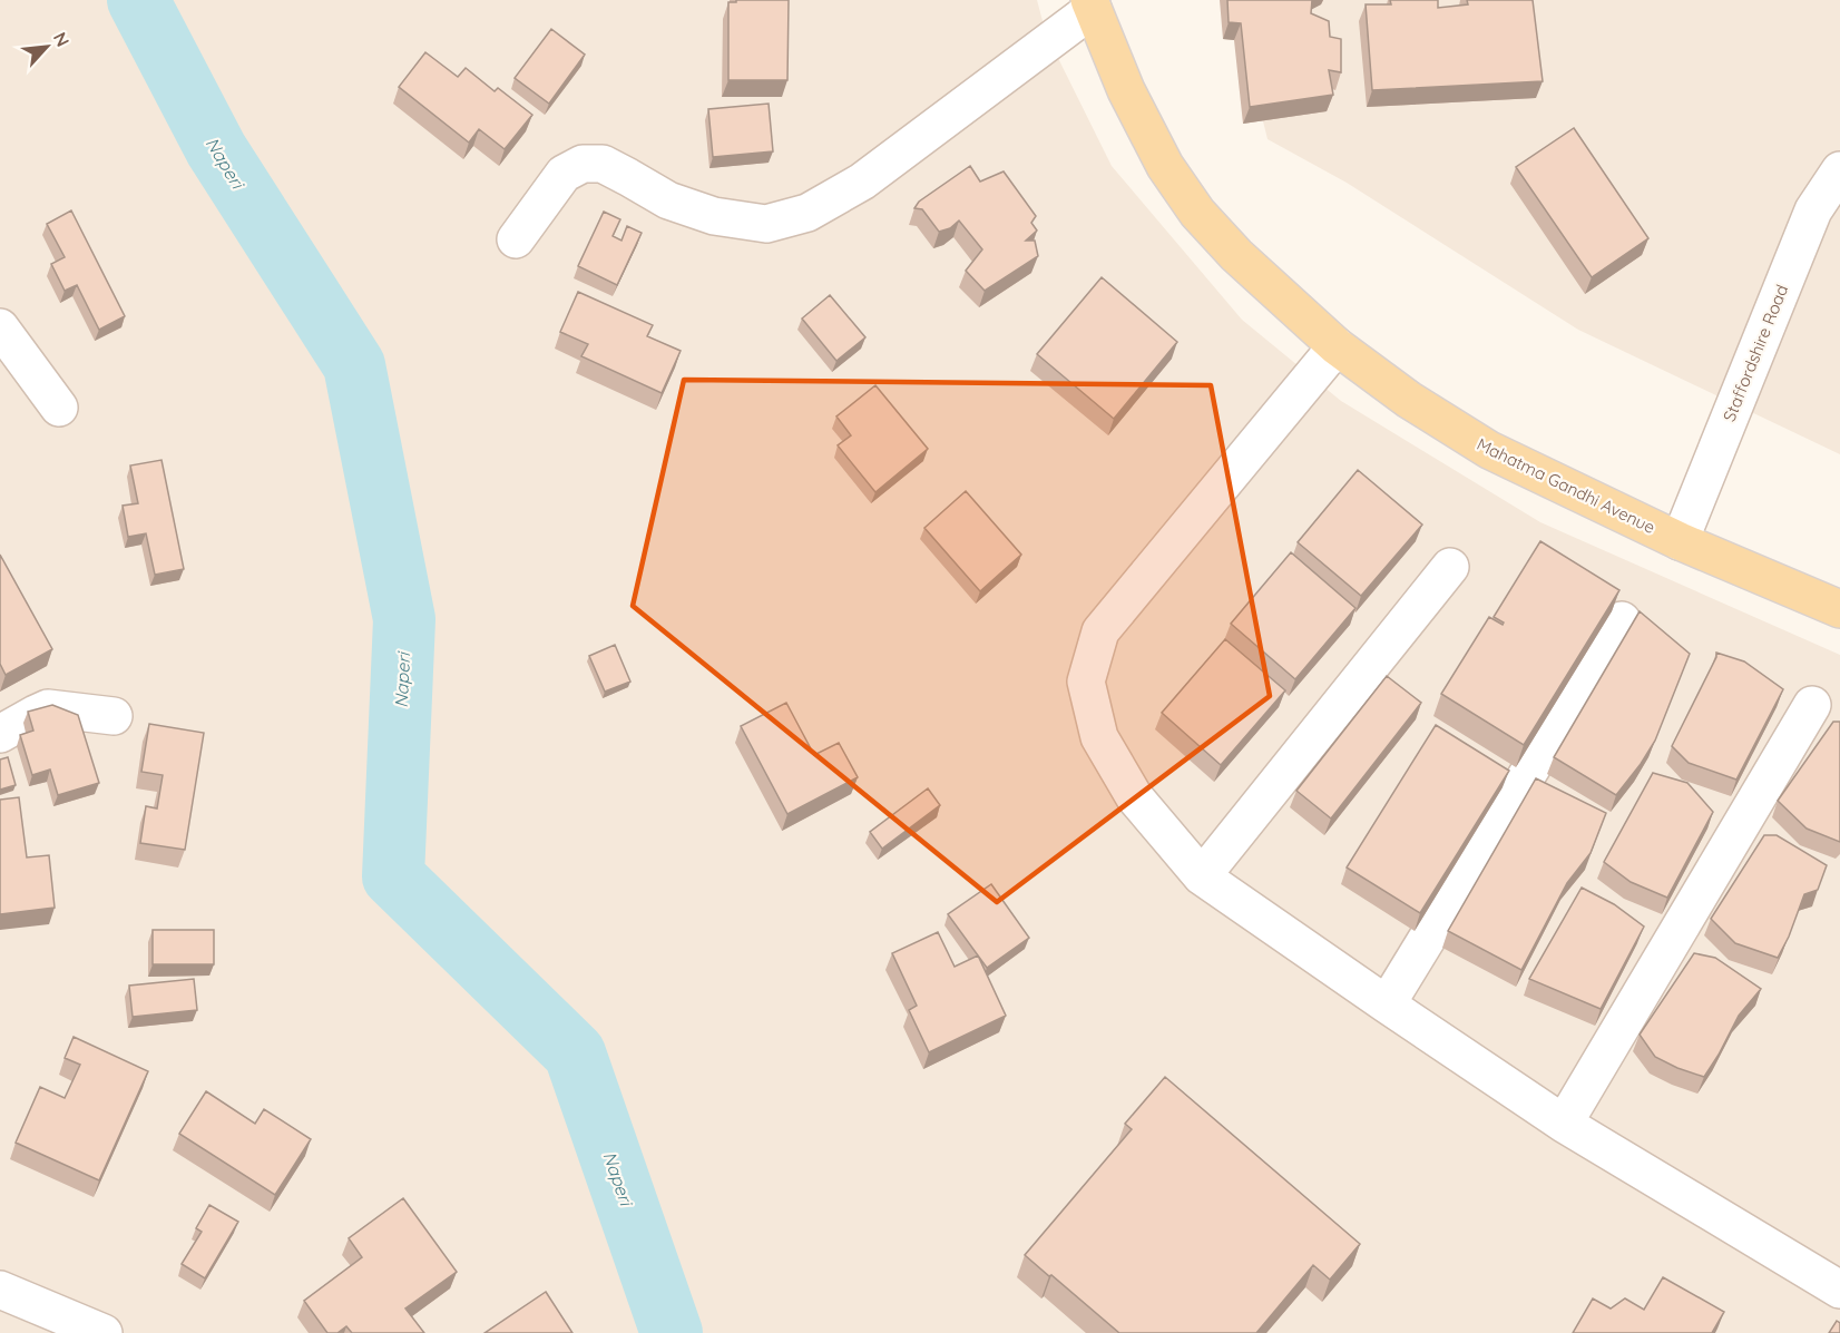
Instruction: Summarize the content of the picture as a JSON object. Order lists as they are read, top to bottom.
{
  "streets": {
    "main road": ["Mahatma Gandhi Avenue"],
    "street": ["Staffordshire Road"]
  },
  "crossings": [
    ["Staffordshire Road", "Mahatma Gandhi Avenue"]
  ],
  "water": ["Naperi"],
  "north": "top right"
}
